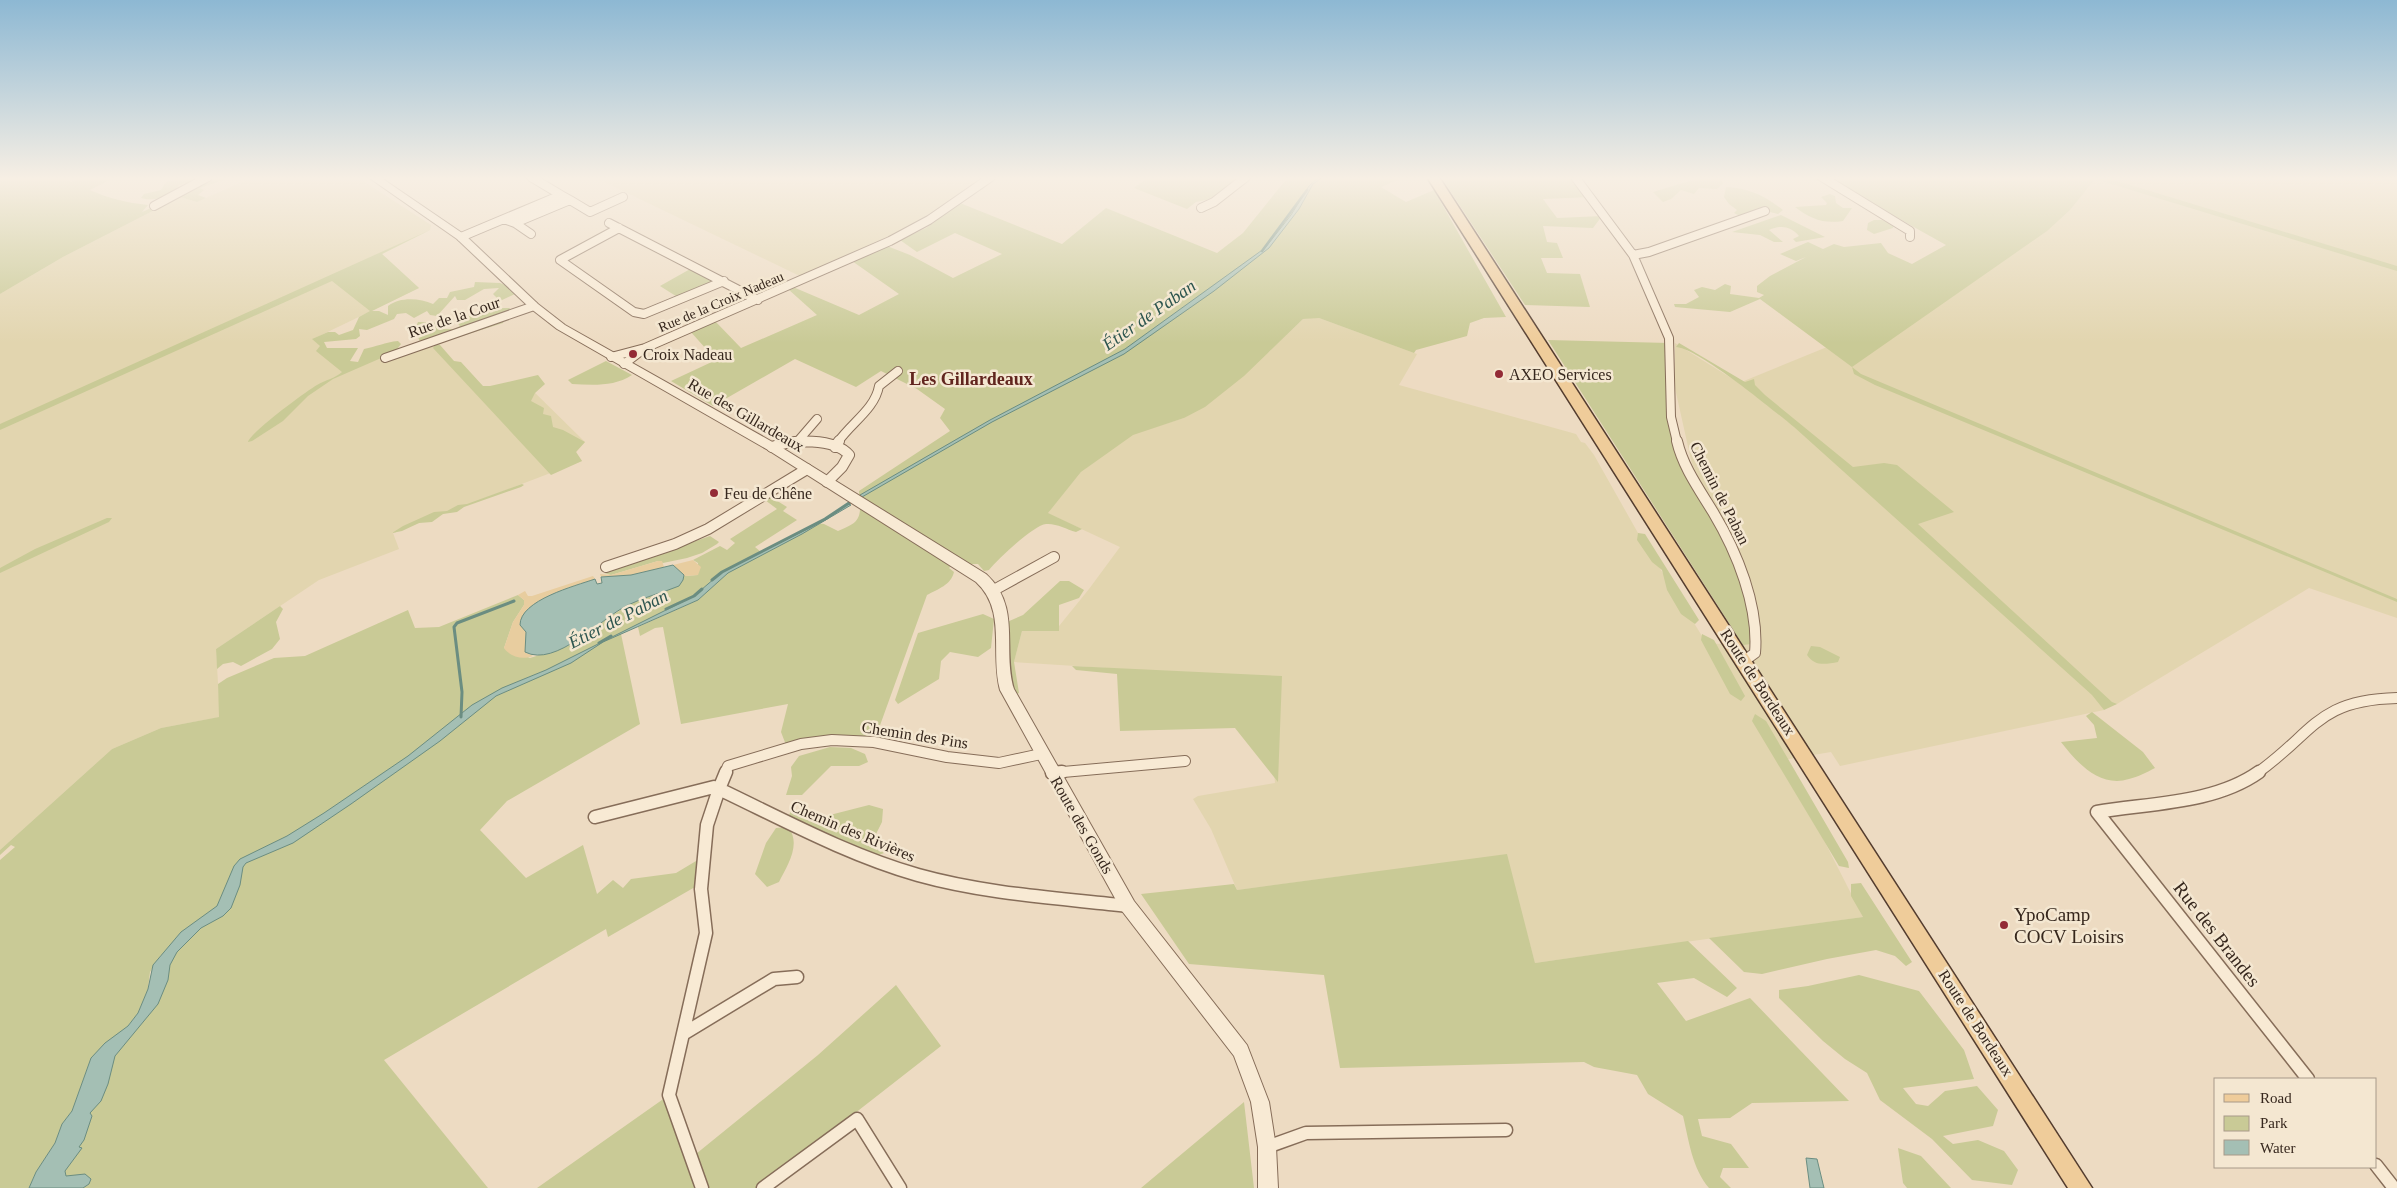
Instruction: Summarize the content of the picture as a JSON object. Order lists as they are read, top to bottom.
{
  "streets": {
    "main road": ["Route de Bordeaux"],
    "street": [
      "Rue de la Croix Nadeau",
      "Rue de la Cour",
      "Rue des Gillardeaux",
      "Chemin de Paban",
      "Chemin des Pins",
      "Route des Gonds",
      "Chemin des Rivières",
      "Rue des Brandes"
    ]
  },
  "crossings": [
    ["Rue de la Cour", "Rue des Gillardeaux"],
    ["Rue des Gillardeaux", "Route des Gonds"],
    ["Chemin de Paban", "Route de Bordeaux"],
    ["Chemin des Pins", "Route des Gonds"],
    ["Chemin des Pins", "Chemin des Rivières"],
    ["Route des Gonds", "Chemin des Rivières"]
  ],
  "districts": ["Les Gillardeaux"],
  "water": ["Étier de Paban"],
  "places": [
    "Croix Nadeau",
    "AXEO Services",
    "Feu de Chêne",
    "YpoCamp COCV Loisirs"
  ],
  "legend": ["Road", "Park", "Water"]
}
